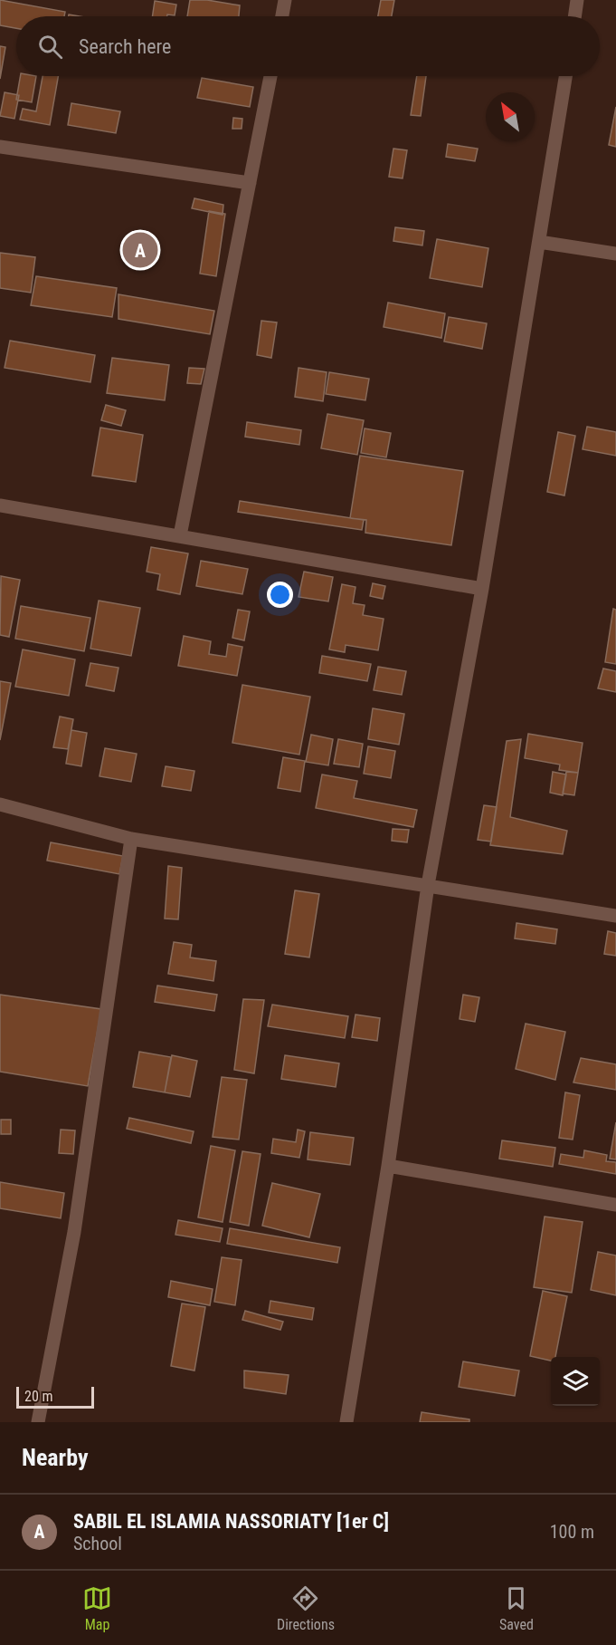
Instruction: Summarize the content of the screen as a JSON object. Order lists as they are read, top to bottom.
{
  "scale_bar": "20 m",
  "north": "top left",
  "page": {
    "search": "Search here",
    "pins": "A",
    "scale": "20 m",
    "heading": "Nearby",
    "list": [
      {
        "mark": "A",
        "name": "SABIL EL ISLAMIA NASSORIATY [1er C]",
        "note": "School",
        "value": "100 m"
      }
    ],
    "nav": ["Map", "Directions", "Saved"]
  }
}
